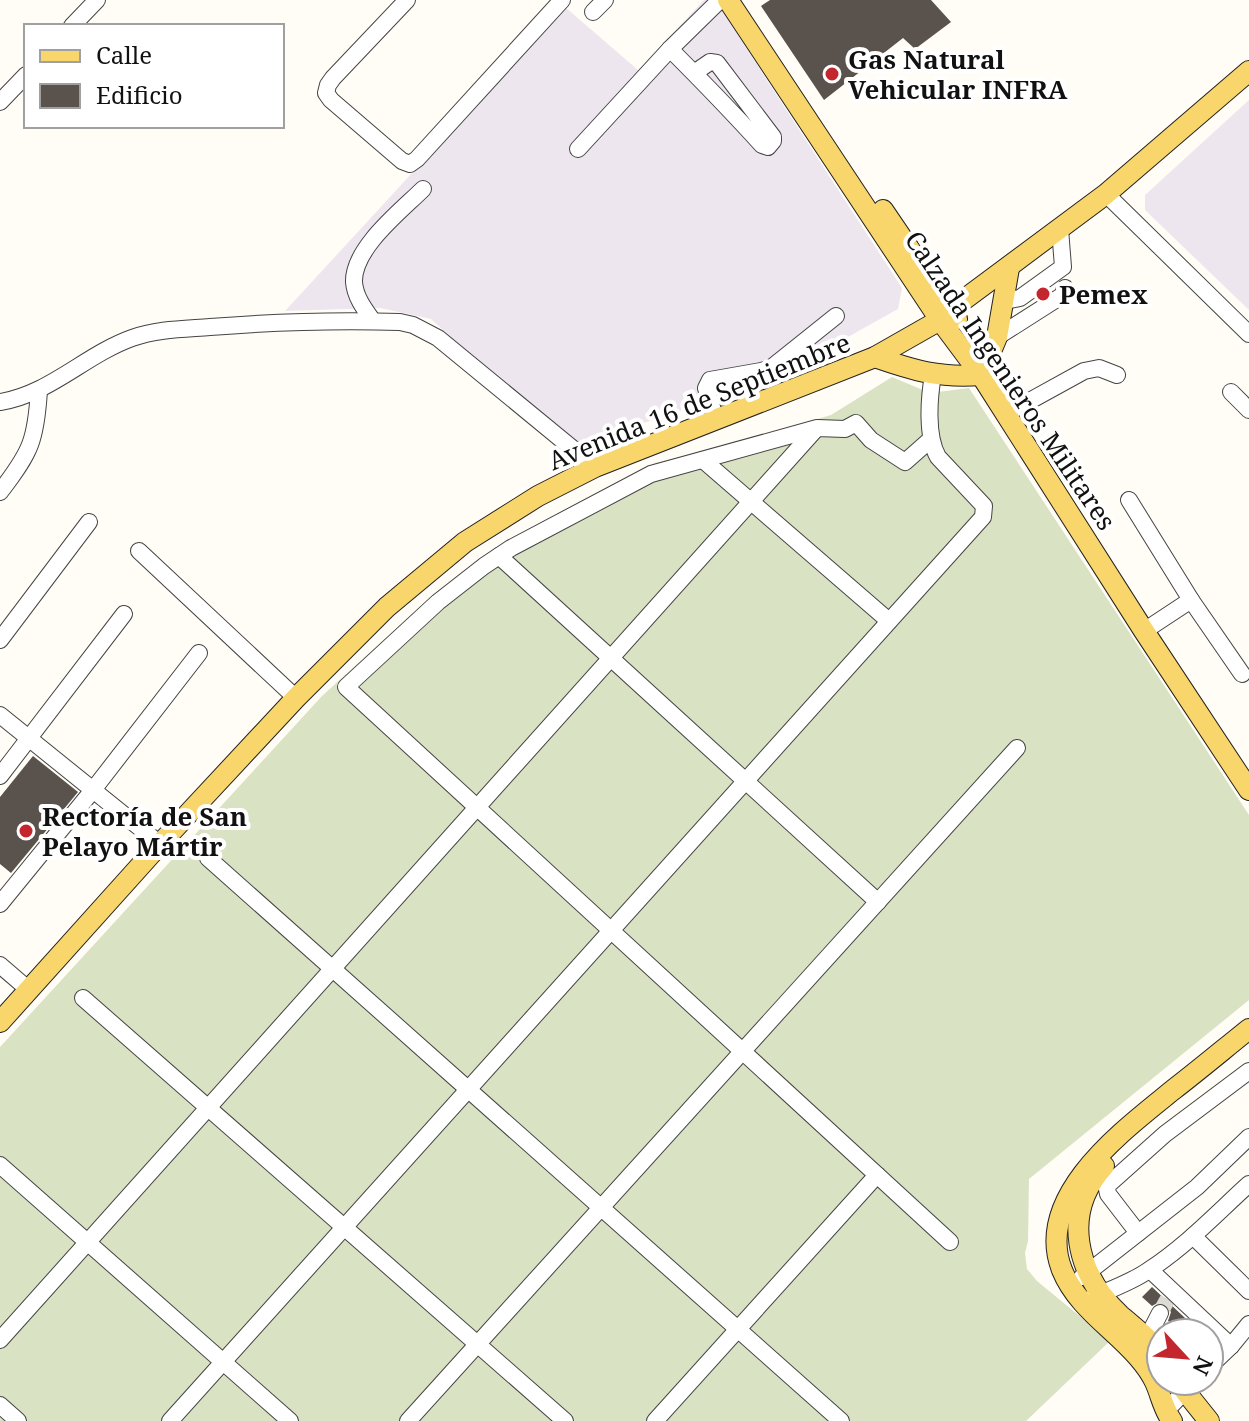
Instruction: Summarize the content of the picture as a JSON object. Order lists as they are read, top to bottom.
{
  "streets": {
    "main road": ["Calzada Ingenieros Militares", "Avenida 16 de Septiembre"]
  },
  "crossings": [
    ["Calzada Ingenieros Militares", "Avenida 16 de Septiembre"]
  ],
  "places": ["Gas Natural Vehicular INFRA", "Pemex", "Rectoría de San Pelayo Mártir"],
  "legend": ["Calle", "Edificio"],
  "north": "bottom right"
}
